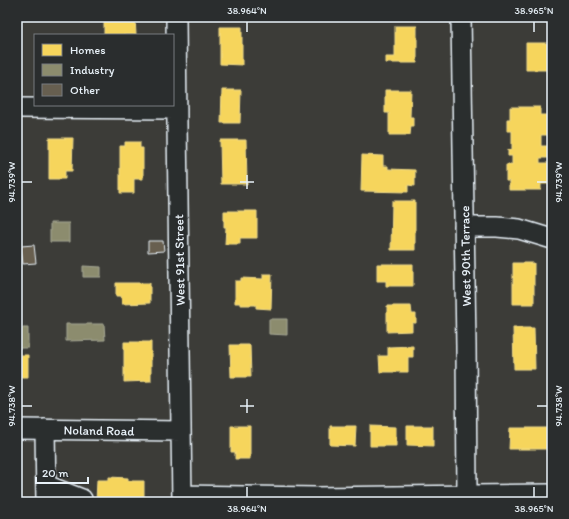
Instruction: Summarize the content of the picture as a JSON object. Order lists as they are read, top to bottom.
{
  "streets": {
    "street": ["West 90th Terrace", "West 91st Street", "Noland Road"]
  },
  "crossings": [
    ["West 91st Street", "Noland Road"]
  ],
  "legend": ["Homes", "Industry", "Other"],
  "scale_bar": "20 m",
  "coordinates": [
    "38.964°N",
    "38.965°N",
    "94.739°W",
    "94.738°W"
  ]
}
